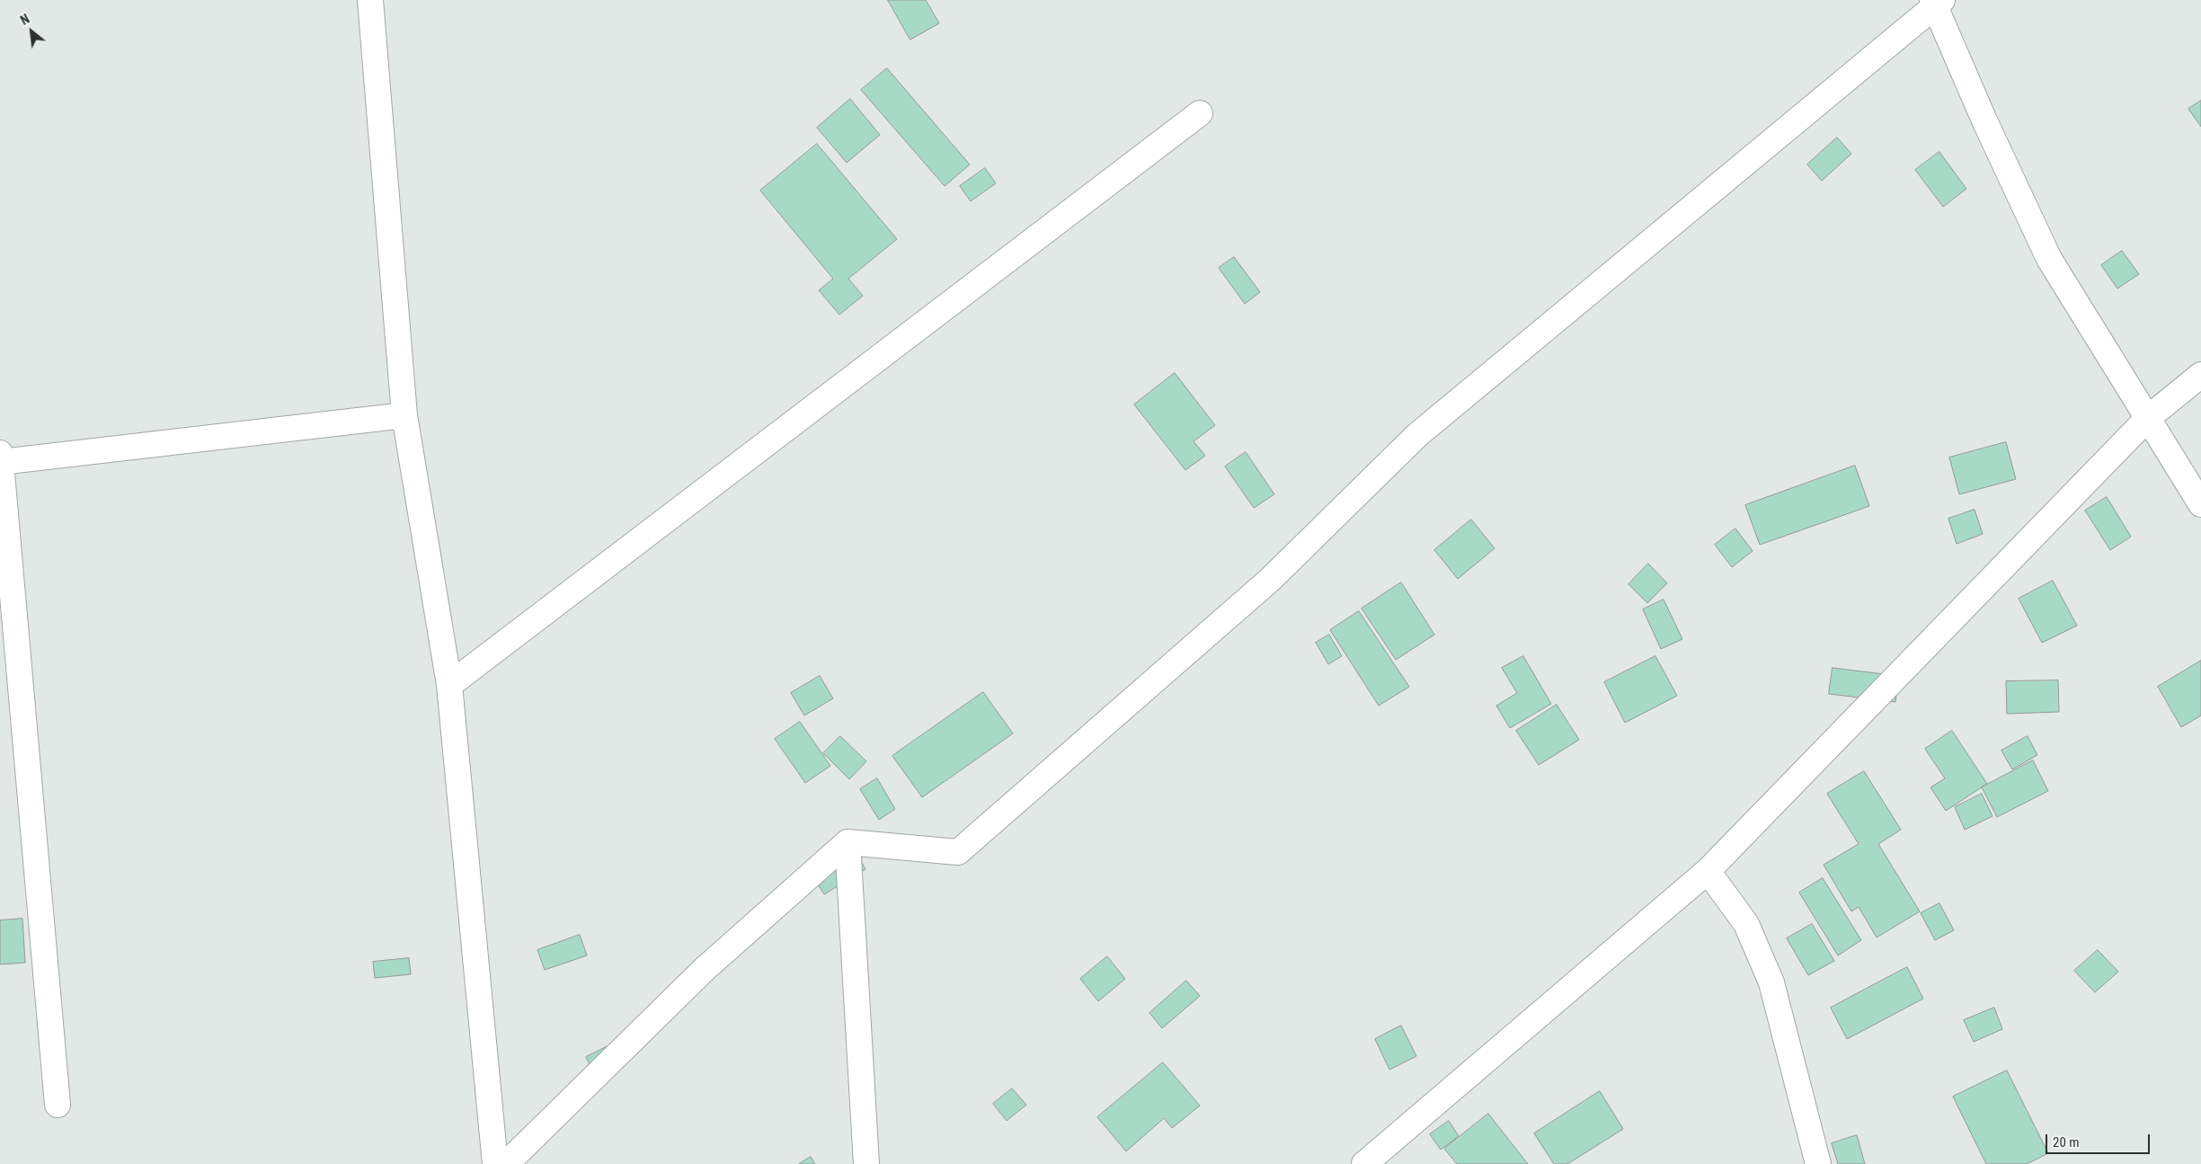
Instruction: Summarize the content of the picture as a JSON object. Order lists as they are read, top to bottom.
{
  "scale_bar": "20 m",
  "north": "top left"
}
